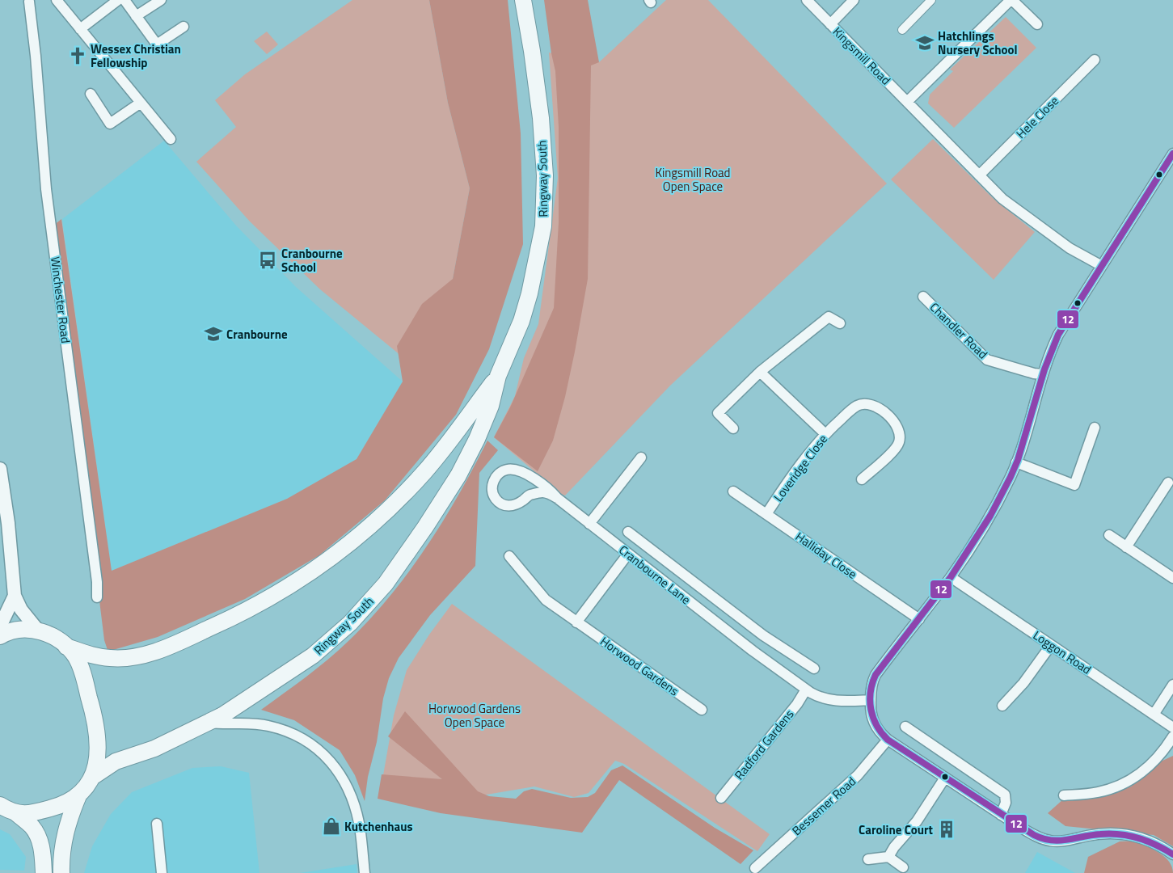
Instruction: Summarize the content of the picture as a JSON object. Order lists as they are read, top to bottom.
{
  "streets": {
    "main road": ["Ringway South"],
    "street": [
      "Kingsmill Road",
      "Hele Close",
      "Winchester Road",
      "Chandler Road",
      "Loveridge Close",
      "Halliday Close",
      "Cranbourne Lane",
      "Loggon Road",
      "Horwood Gardens",
      "Radford Gardens",
      "Bessemer Road"
    ]
  },
  "crossings": [
    ["Kingsmill Road", "Hele Close"],
    ["Loveridge Close", "Halliday Close"],
    ["Cranbourne Lane", "Radford Gardens"]
  ],
  "parks": ["Kingsmill Road Open Space", "Horwood Gardens Open Space"],
  "places": {
    "school or university": ["Hatchlings Nursery School", "Cranbourne"],
    "church": ["Wessex Christian Fellowship"],
    "bus stop": ["Cranbourne School"],
    "shop": ["Kutchenhaus"],
    "building": ["Caroline Court"]
  },
  "lines": ["transit line 12"]
}
